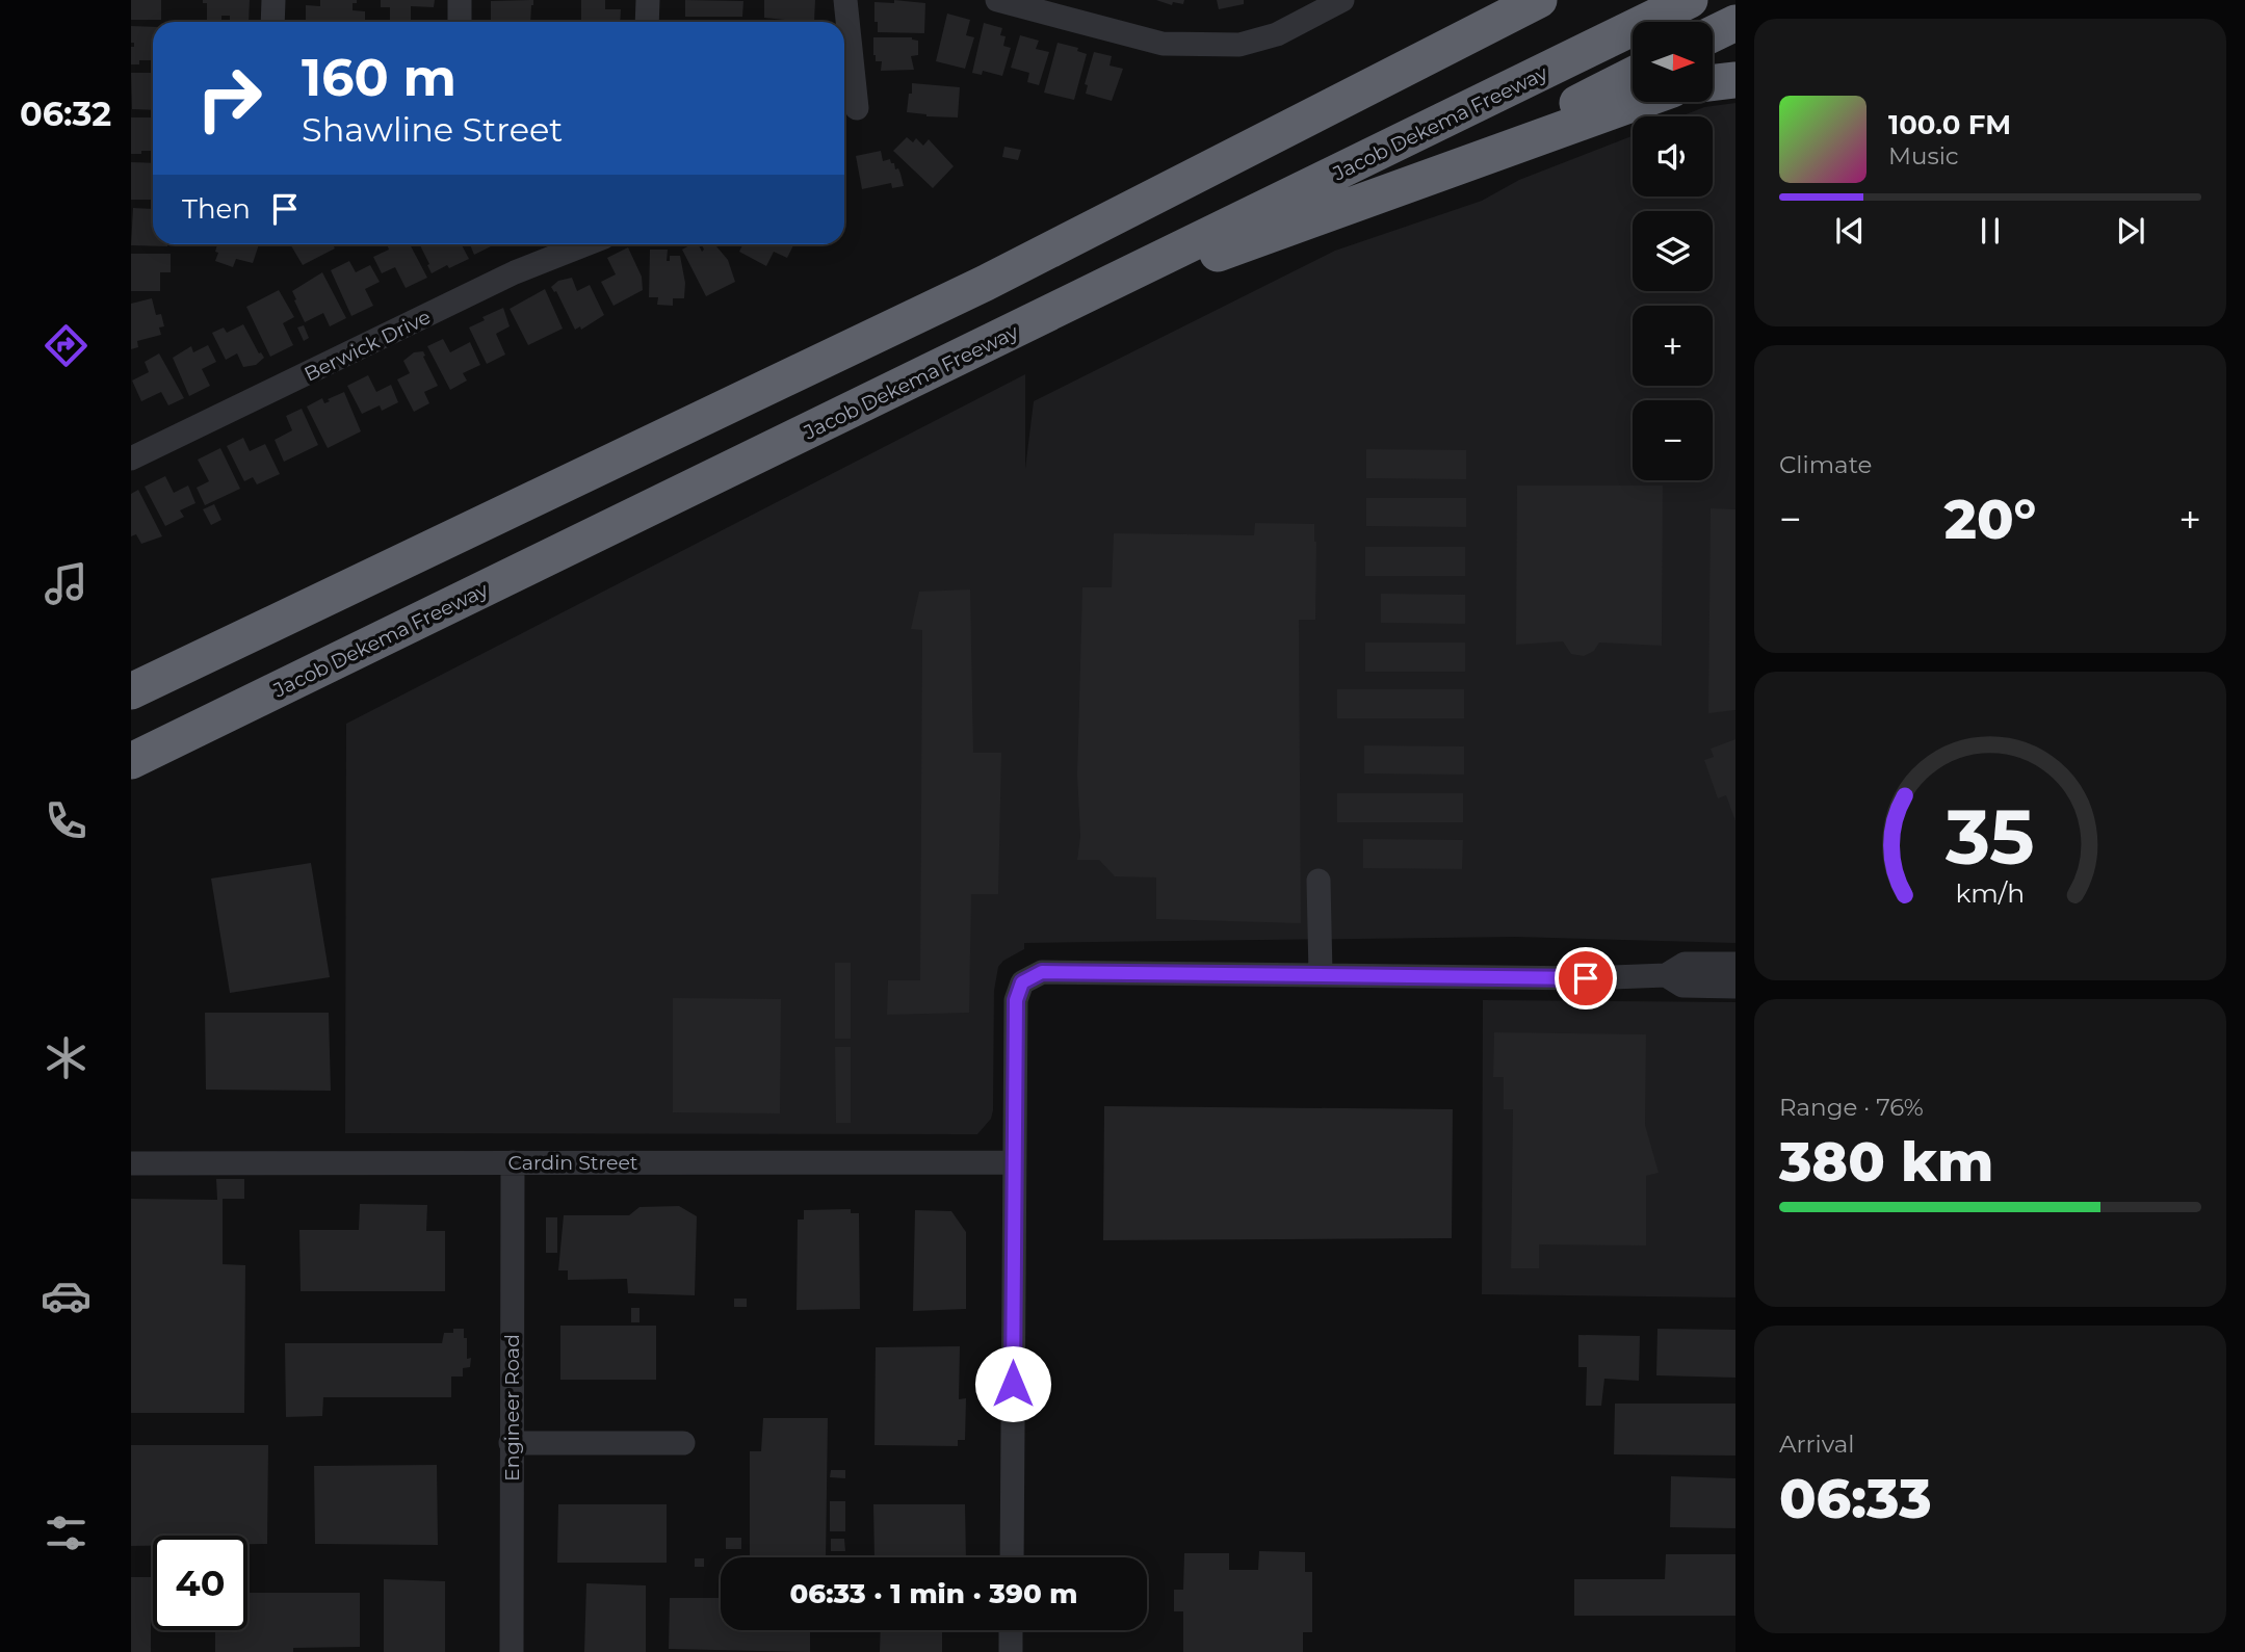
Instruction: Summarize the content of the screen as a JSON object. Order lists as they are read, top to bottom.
{
  "streets": {
    "highway": ["Jacob Dekema Freeway"],
    "street": ["Berwick Drive", "Cardin Street", "Engineer Road"]
  },
  "crossings": [
    ["Cardin Street", "Engineer Road"]
  ],
  "north": "right",
  "page": {
    "tabs": "06:32",
    "map_buttons": ["+", "−"],
    "turn": ["160 m", "Shawline Street"],
    "song": ["100.0 FM", "Music"],
    "then": "Then",
    "tile": [
      "Climate",
      ["Range · 76%", "380 km"],
      ["Arrival", "06:33"]
    ],
    "heat": ["−", "20°", "+"],
    "limit": "40",
    "trip": "06:33 · 1 min · 390 m",
    "gauge": ["35", "km/h"]
  }
}
